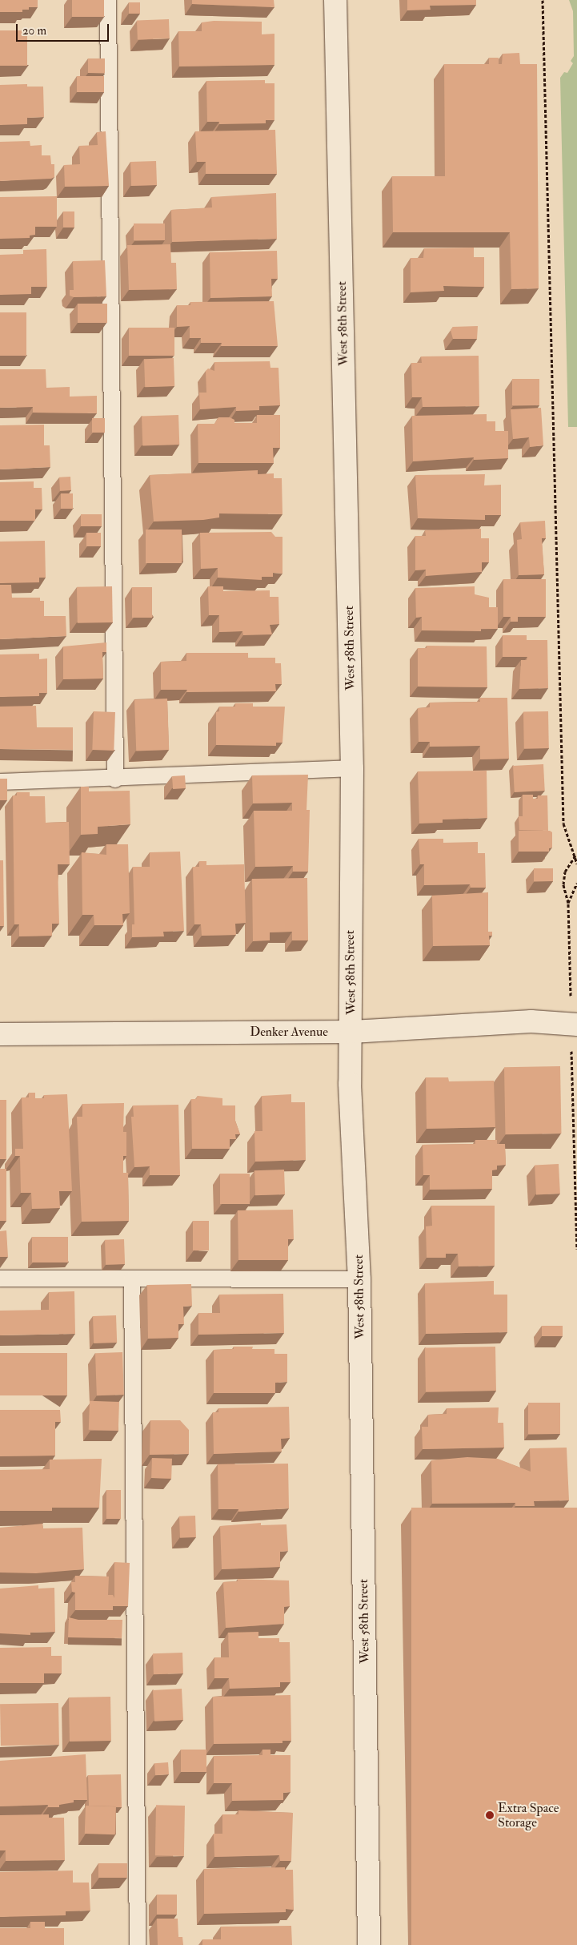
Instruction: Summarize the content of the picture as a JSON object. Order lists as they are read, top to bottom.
{
  "streets": {
    "street": ["West 58th Street", "Denker Avenue"]
  },
  "crossings": [
    ["West 58th Street", "Denker Avenue"]
  ],
  "places": ["Extra Space Storage"],
  "scale_bar": "20 m"
}
